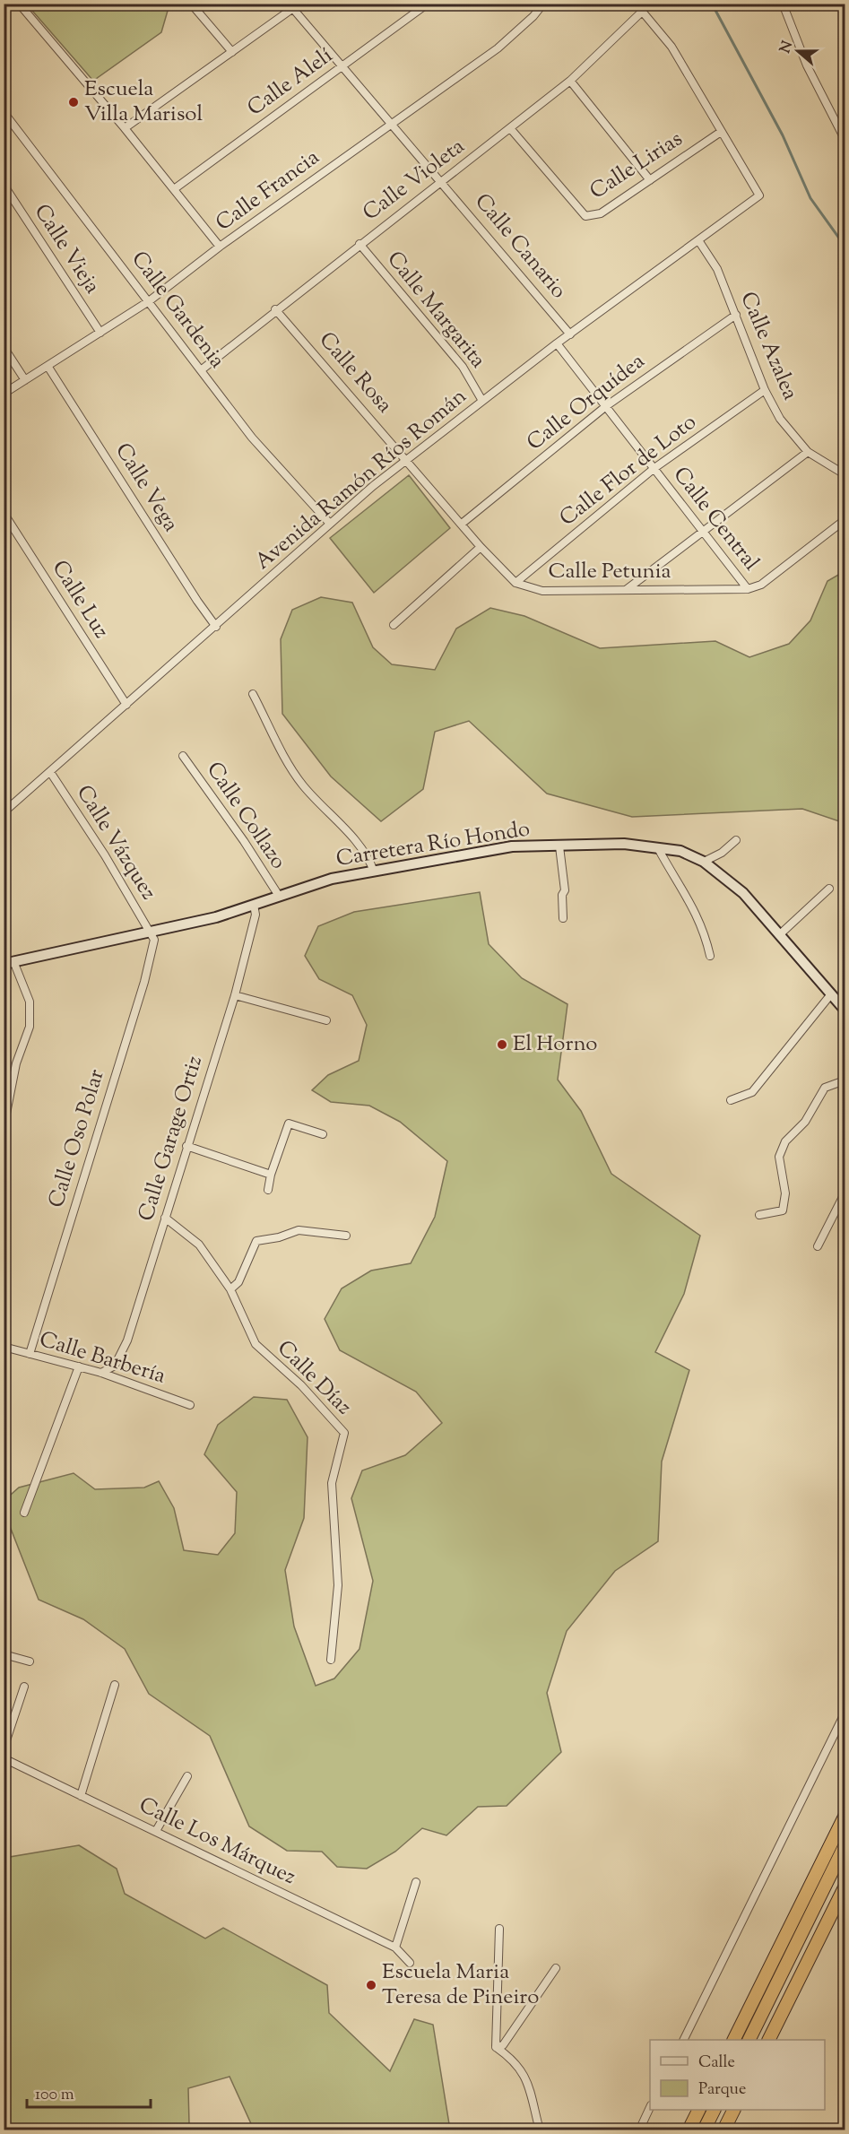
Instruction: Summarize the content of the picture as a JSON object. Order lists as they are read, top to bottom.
{
  "streets": {
    "street": [
      "Calle Alelí",
      "Calle Lirias",
      "Calle Violeta",
      "Calle Francia",
      "Calle Canario",
      "Calle Vieja",
      "Calle Gardenia",
      "Calle Margarita",
      "Calle Azalea",
      "Calle Rosa",
      "Calle Orquídea",
      "Calle Flor de Loto",
      "Avenida Ramón Ríos Román",
      "Calle Vega",
      "Calle Central",
      "Calle Petunia",
      "Calle Luz",
      "Calle Collazo",
      "Calle Vázquez",
      "Carretera Río Hondo",
      "Calle Oso Polar",
      "Calle Garage Ortiz",
      "Calle Barbería",
      "Calle Díaz",
      "Calle Los Márquez"
    ]
  },
  "crossings": [
    ["Calle Alelí", "Calle Canario"],
    ["Calle Lirias", "Calle Violeta"],
    ["Calle Lirias", "Avenida Ramón Ríos Román"],
    ["Calle Violeta", "Calle Canario"],
    ["Calle Violeta", "Calle Gardenia"],
    ["Calle Violeta", "Calle Margarita"],
    ["Calle Violeta", "Calle Rosa"],
    ["Calle Francia", "Calle Canario"],
    ["Calle Francia", "Calle Vieja"],
    ["Calle Francia", "Calle Gardenia"],
    ["Calle Francia", "Calle Vega"],
    ["Calle Canario", "Avenida Ramón Ríos Román"],
    ["Calle Gardenia", "Avenida Ramón Ríos Román"],
    ["Calle Margarita", "Avenida Ramón Ríos Román"],
    ["Calle Azalea", "Calle Orquídea"],
    ["Calle Azalea", "Calle Flor de Loto"],
    ["Calle Azalea", "Avenida Ramón Ríos Román"],
    ["Calle Rosa", "Avenida Ramón Ríos Román"],
    ["Calle Orquídea", "Calle Central"],
    ["Calle Flor de Loto", "Calle Central"],
    ["Calle Flor de Loto", "Calle Petunia"],
    ["Avenida Ramón Ríos Román", "Calle Vega"],
    ["Avenida Ramón Ríos Román", "Calle Central"],
    ["Avenida Ramón Ríos Román", "Calle Luz"],
    ["Avenida Ramón Ríos Román", "Calle Vázquez"],
    ["Calle Central", "Calle Petunia"],
    ["Calle Collazo", "Carretera Río Hondo"],
    ["Calle Vázquez", "Carretera Río Hondo"],
    ["Calle Vázquez", "Calle Oso Polar"],
    ["Carretera Río Hondo", "Calle Oso Polar"],
    ["Carretera Río Hondo", "Calle Garage Ortiz"],
    ["Calle Oso Polar", "Calle Barbería"],
    ["Calle Garage Ortiz", "Calle Barbería"],
    ["Calle Garage Ortiz", "Calle Díaz"]
  ],
  "places": ["Escuela Villa Marisol", "El Horno", "Escuela Maria Teresa de Pineiro"],
  "legend": ["Calle", "Parque"],
  "scale_bar": "100 m",
  "north": "left"
}
